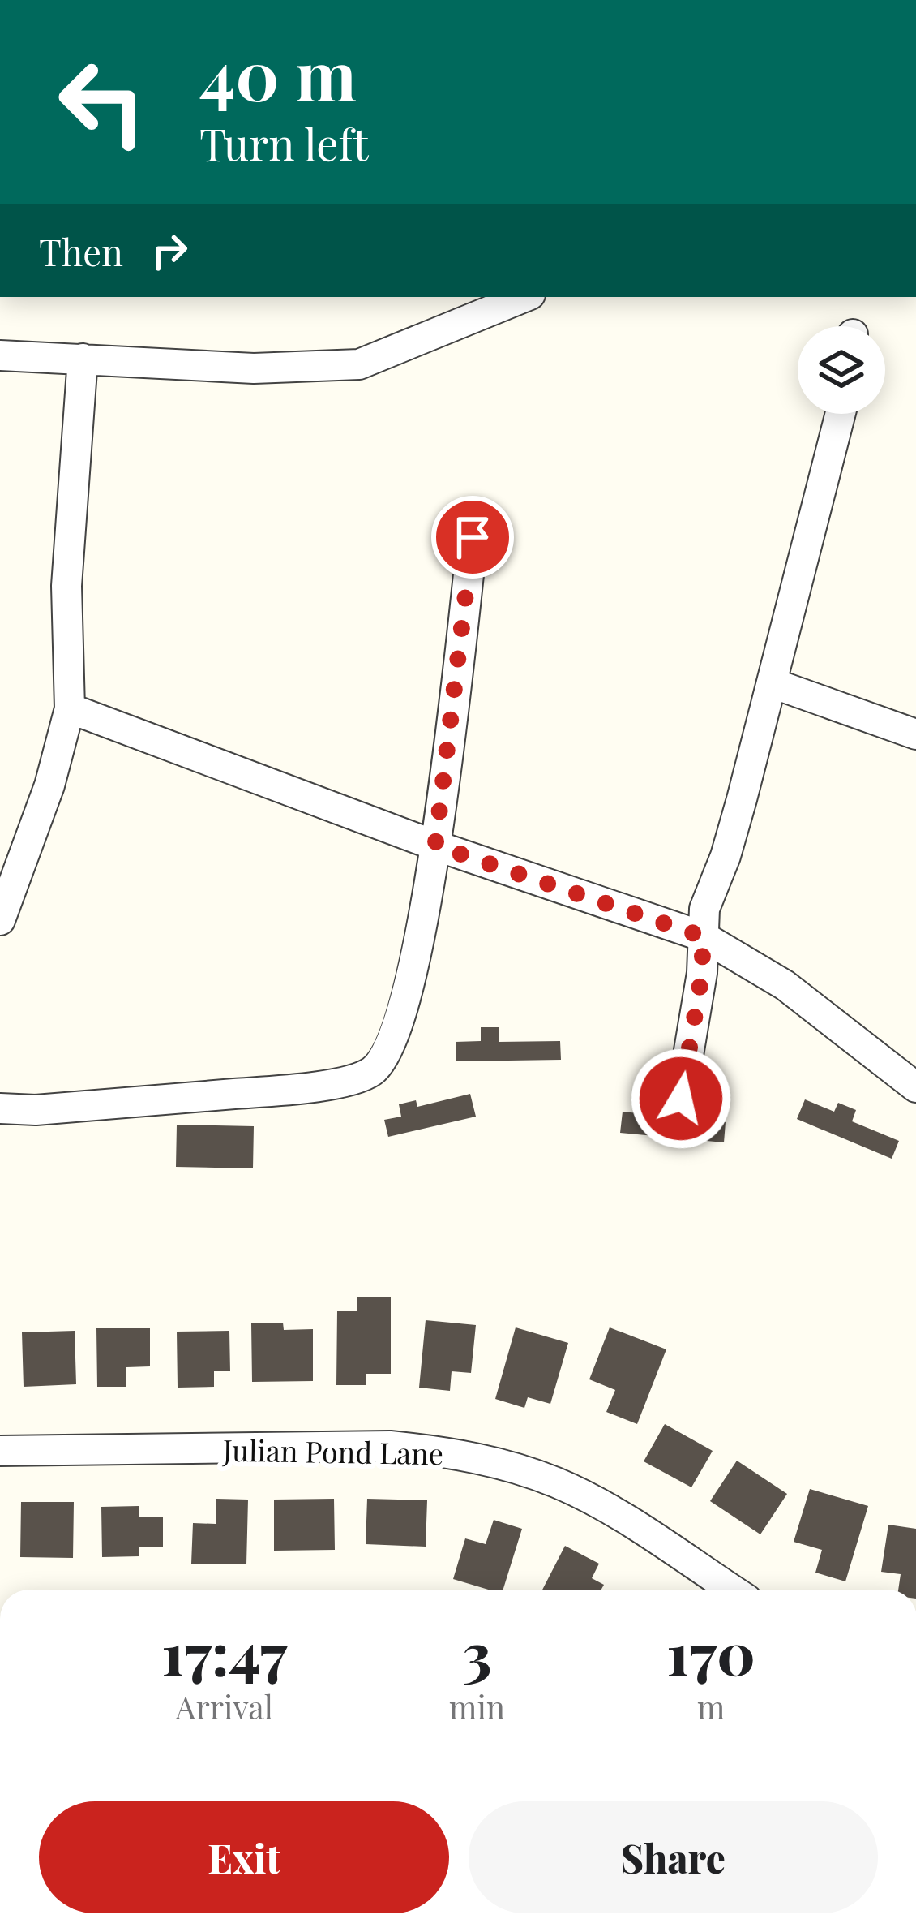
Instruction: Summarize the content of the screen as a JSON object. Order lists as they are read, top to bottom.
{
  "streets": {
    "street": ["Julian Pond Lane"]
  },
  "page": {
    "turn": ["40 m", "Turn left"],
    "then": "Then",
    "eta": [
      "17:47",
      "Arrival",
      "3",
      "min",
      "170",
      "m"
    ],
    "buttons": ["Exit", "Share"]
  }
}
